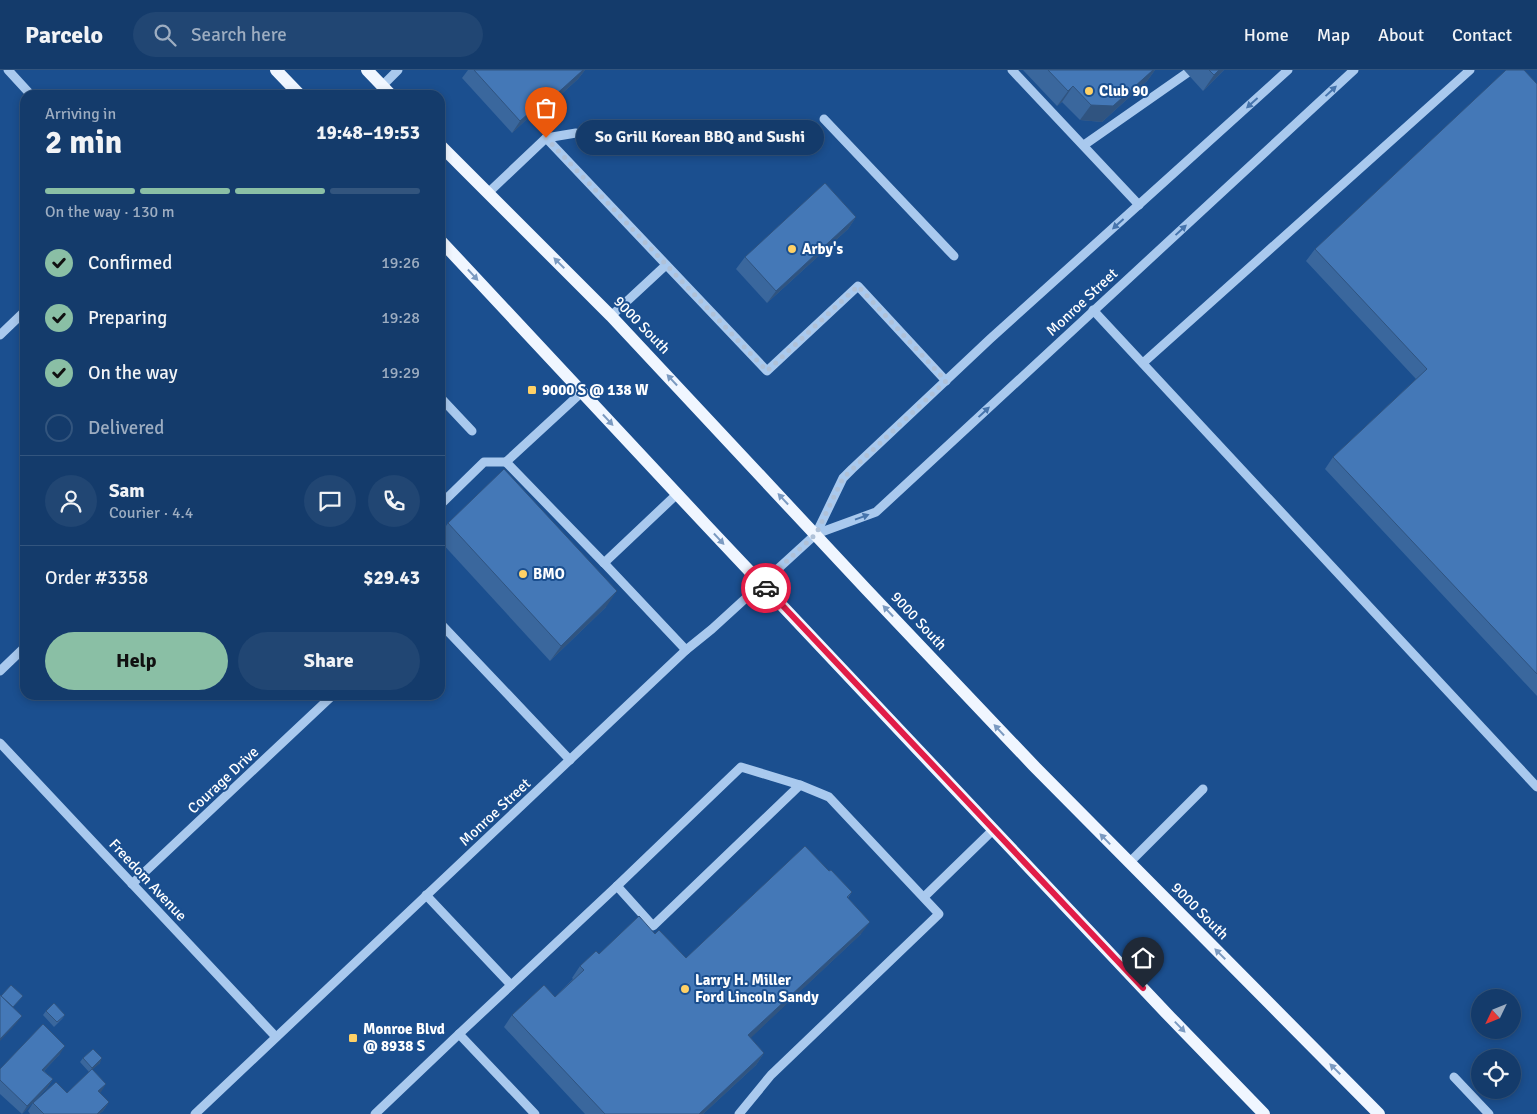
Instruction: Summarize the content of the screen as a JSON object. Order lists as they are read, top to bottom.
{
  "streets": {
    "main road": ["9000 South"],
    "street": ["Monroe Street", "Courage Drive", "Freedom Avenue"]
  },
  "crossings": [
    ["Monroe Street", "9000 South"],
    ["Monroe Street", "Freedom Avenue"],
    ["Courage Drive", "Freedom Avenue"]
  ],
  "places": {
    "other": [
      "Club 90",
      "So Grill Korean BBQ and Sushi",
      "Arby's",
      "BMO",
      "Larry H. Miller Ford Lincoln Sandy"
    ],
    "transit": ["9000 S @ 138 W", "Monroe Blvd @ 8938 S"]
  },
  "north": "bottom left",
  "page": {
    "header": "Parcelo",
    "search": "Search here",
    "nav": [
      "Home",
      "Map",
      "About",
      "Contact"
    ],
    "heading": ["2 min", "Arriving in", "19:48–19:53"],
    "panel": [
      "Sam",
      "Courier · 4.4",
      "Order #3358",
      "$29.43"
    ],
    "bubble": "So Grill Korean BBQ and Sushi",
    "bar": "On the way · 130 m",
    "list": [
      ["Confirmed", "19:26"],
      ["Preparing", "19:28"],
      ["On the way", "19:29"],
      "Delivered"
    ],
    "buttons": ["Help", "Share"]
  }
}
